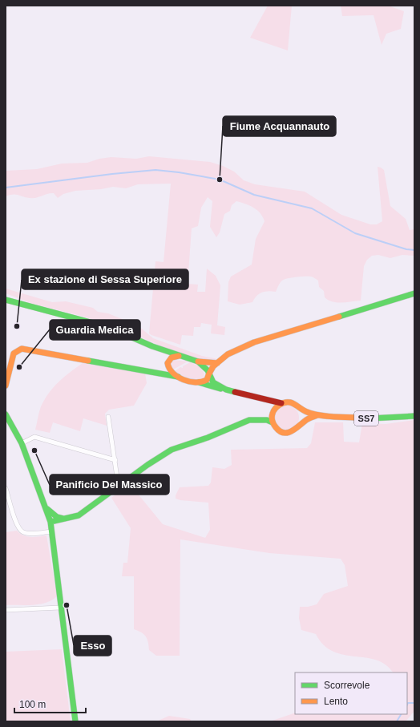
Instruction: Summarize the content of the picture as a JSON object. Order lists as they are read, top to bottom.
{
  "streets": {
    "street": ["SS7"]
  },
  "places": [
    "Fiume Acquannauto",
    "Ex stazione di Sessa Superiore",
    "Guardia Medica",
    "Panificio Del Massico",
    "Esso"
  ],
  "legend": ["Scorrevole", "Lento"],
  "scale_bar": "100 m"
}
